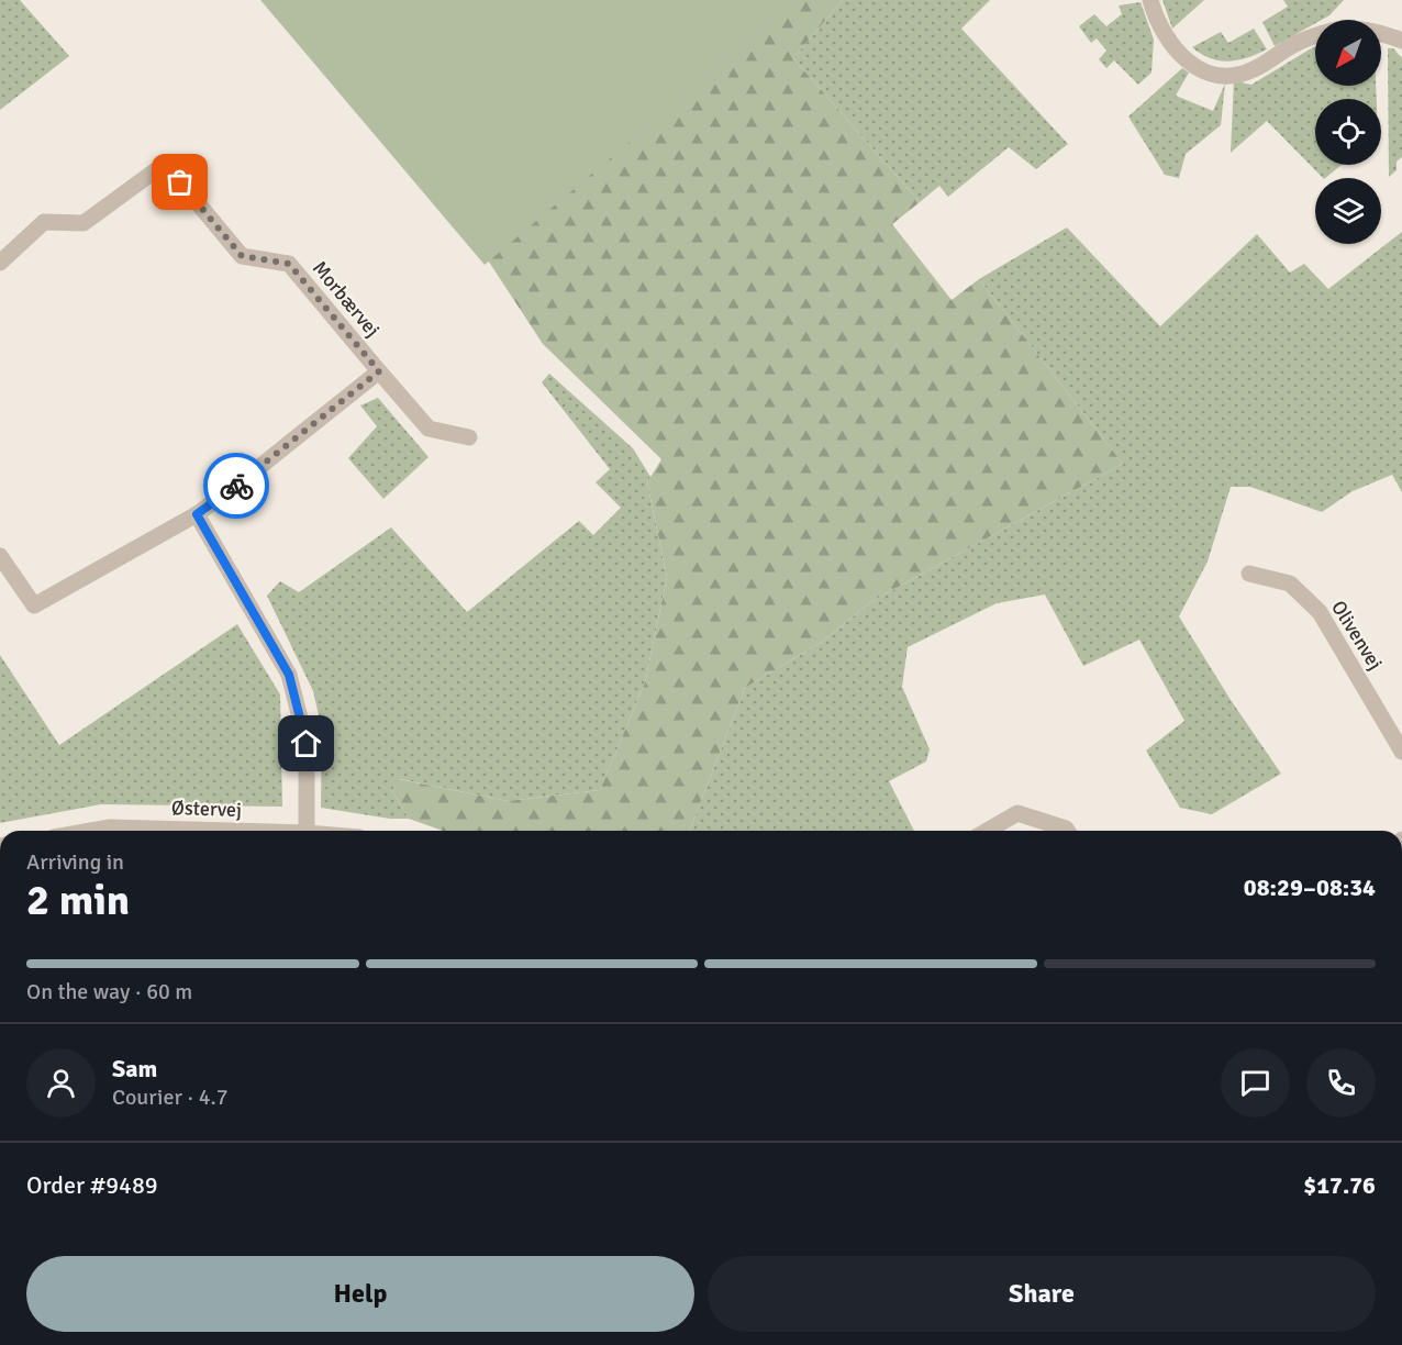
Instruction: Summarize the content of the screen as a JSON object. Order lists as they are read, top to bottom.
{
  "streets": {
    "street": ["Morbærvej", "Olivenvej", "Østervej"]
  },
  "north": "bottom left",
  "page": {
    "heading": ["2 min", "Arriving in", "08:29–08:34"],
    "panel": [
      "Sam",
      "Courier · 4.7",
      "Order #9489",
      "$17.76"
    ],
    "bar": "On the way · 60 m",
    "buttons": ["Help", "Share"]
  }
}
